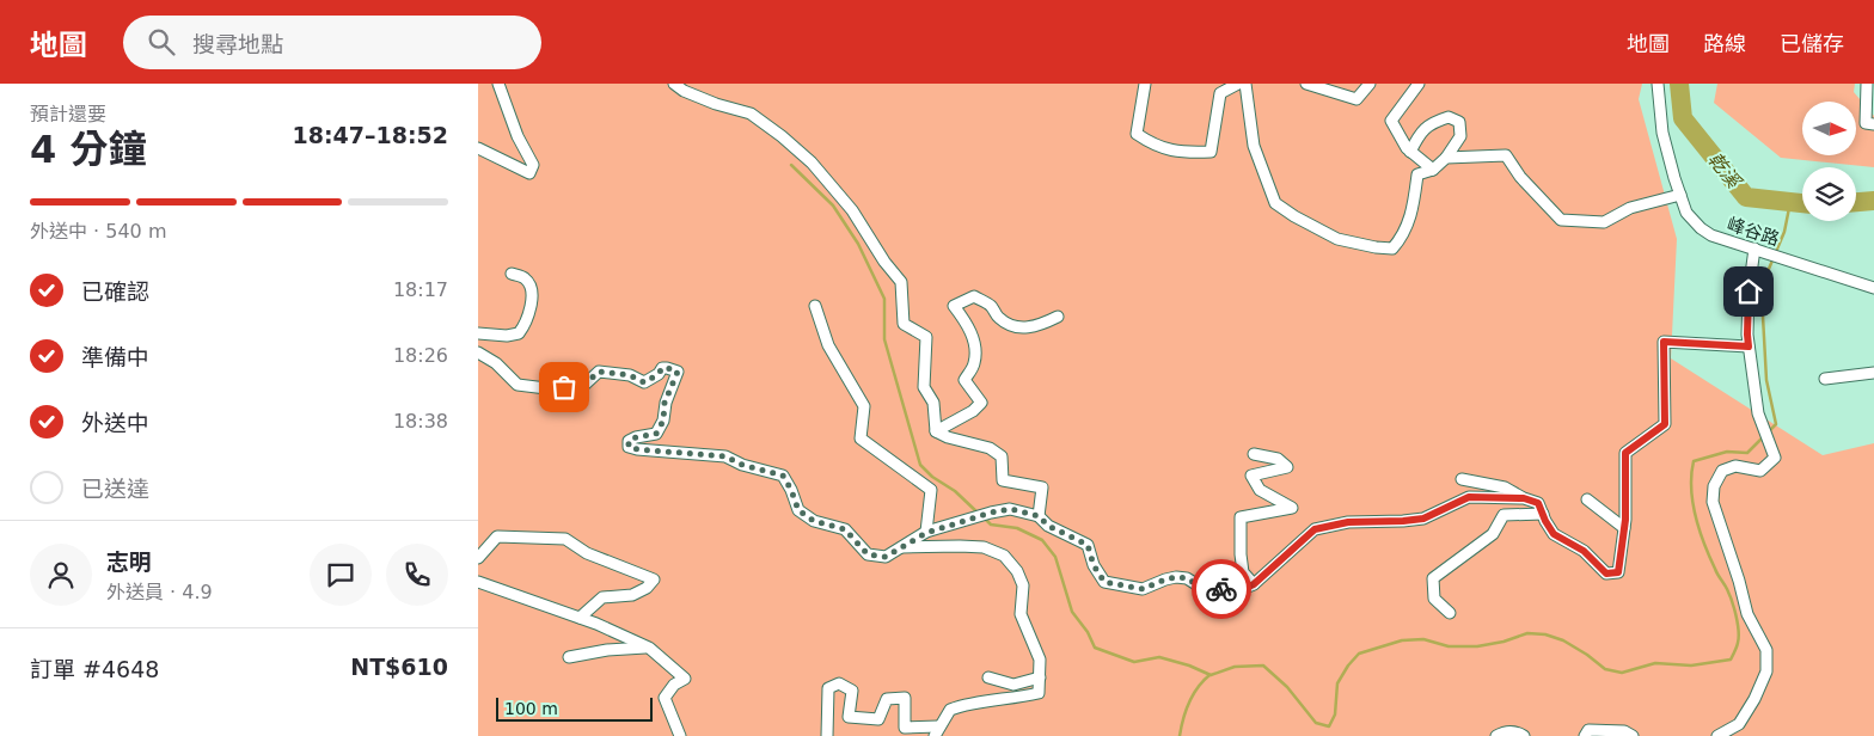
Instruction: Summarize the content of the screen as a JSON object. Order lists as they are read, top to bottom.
{
  "streets": {
    "street": ["峰谷路"]
  },
  "water": ["乾溪"],
  "scale_bar": "100 m",
  "north": "right",
  "page": {
    "header": "地圖",
    "search": "搜尋地點",
    "nav": ["地圖", "路線", "已儲存"],
    "heading": ["4 分鐘", "預計還要", "18:47–18:52"],
    "panel": [
      "志明",
      "外送員 · 4.9",
      "訂單 #4648",
      "NT$610"
    ],
    "bar": "外送中 · 540 m",
    "list": [
      ["已確認", "18:17"],
      ["準備中", "18:26"],
      ["外送中", "18:38"],
      "已送達"
    ],
    "scale": "100 m"
  }
}
